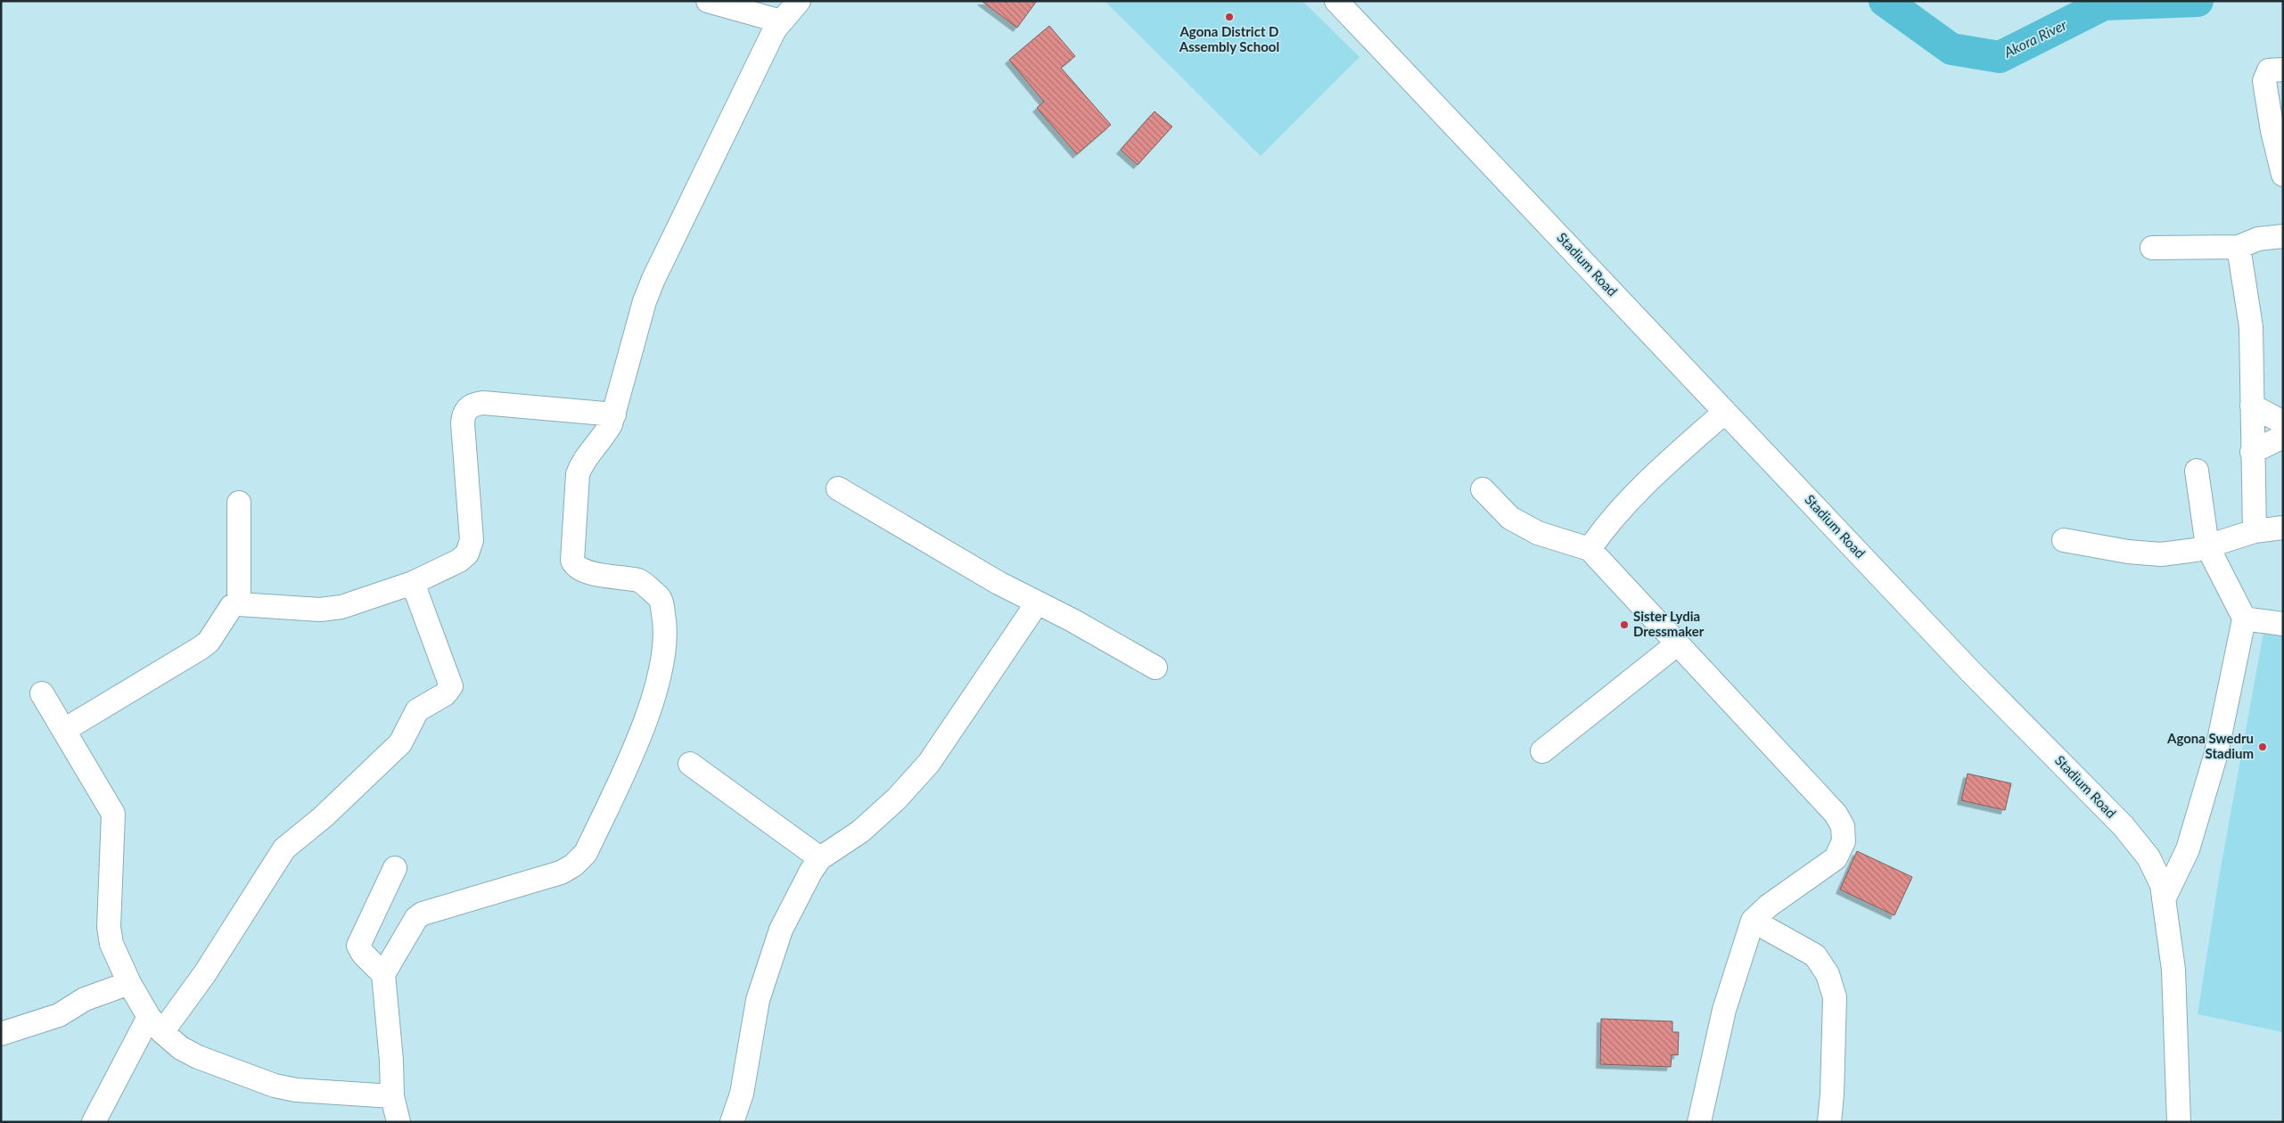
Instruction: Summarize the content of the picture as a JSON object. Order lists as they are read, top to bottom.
{
  "streets": {
    "street": ["Stadium Road"]
  },
  "water": ["Akora River"],
  "places": ["Agona District D Assembly School", "Sister Lydia Dressmaker", "Agona Swedru Stadium"]
}
